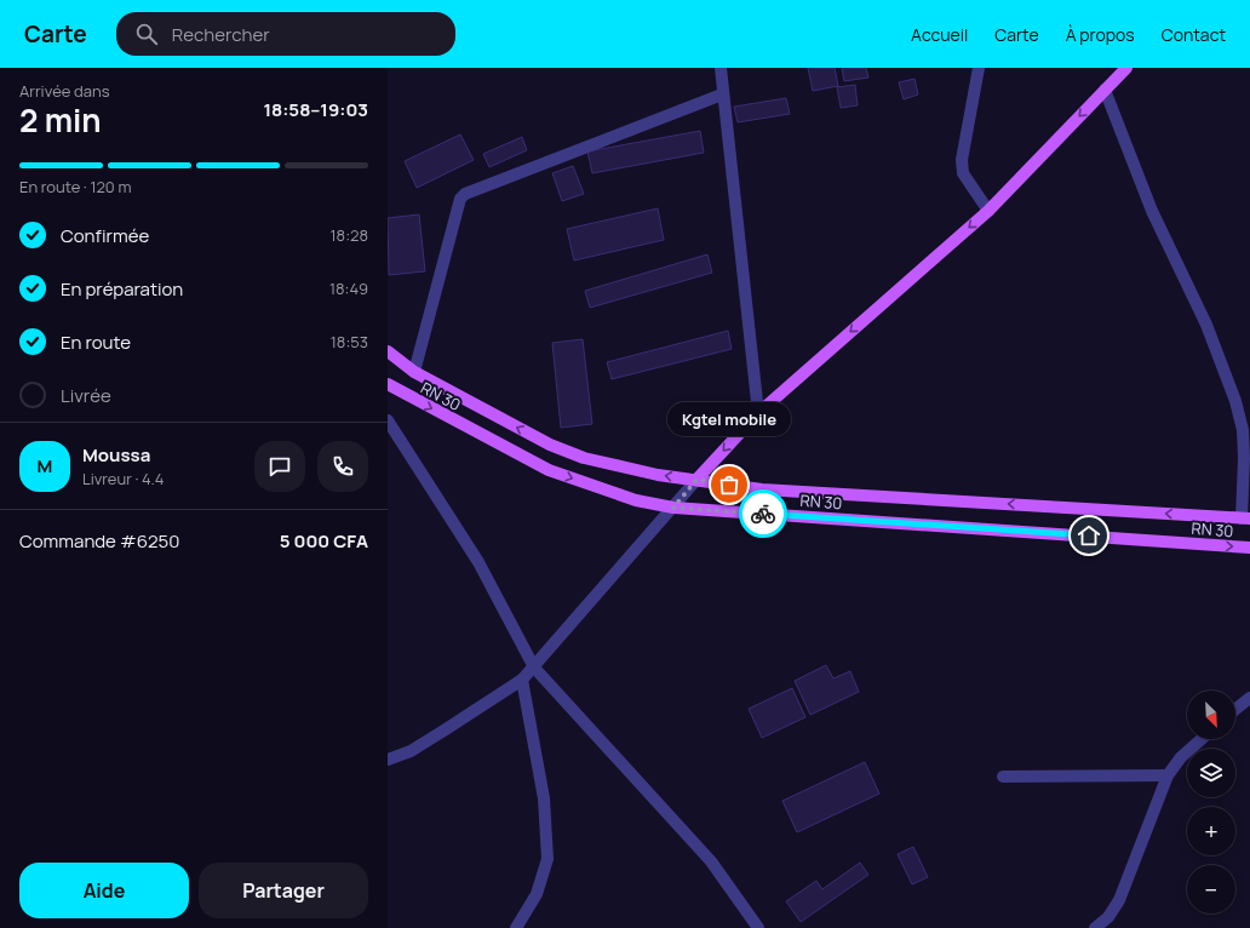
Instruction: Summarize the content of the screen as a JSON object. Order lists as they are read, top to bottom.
{
  "streets": {
    "main road": ["RN 30"]
  },
  "places": ["Kgtel mobile"],
  "north": "bottom right",
  "page": {
    "header": "Carte",
    "search": "Rechercher",
    "nav": [
      "Accueil",
      "Carte",
      "À propos",
      "Contact"
    ],
    "heading": ["2 min", "Arrivée dans", "18:58–19:03"],
    "panel": [
      "Moussa",
      "Livreur · 4.4",
      "Commande #6250",
      "5 000 CFA"
    ],
    "bar": "En route · 120 m",
    "list": [
      ["Confirmée", "18:28"],
      ["En préparation", "18:49"],
      ["En route", "18:53"],
      "Livrée"
    ],
    "bubble": "Kgtel mobile",
    "round": "M",
    "map_buttons": ["+", "−"],
    "buttons": ["Aide", "Partager"]
  }
}
